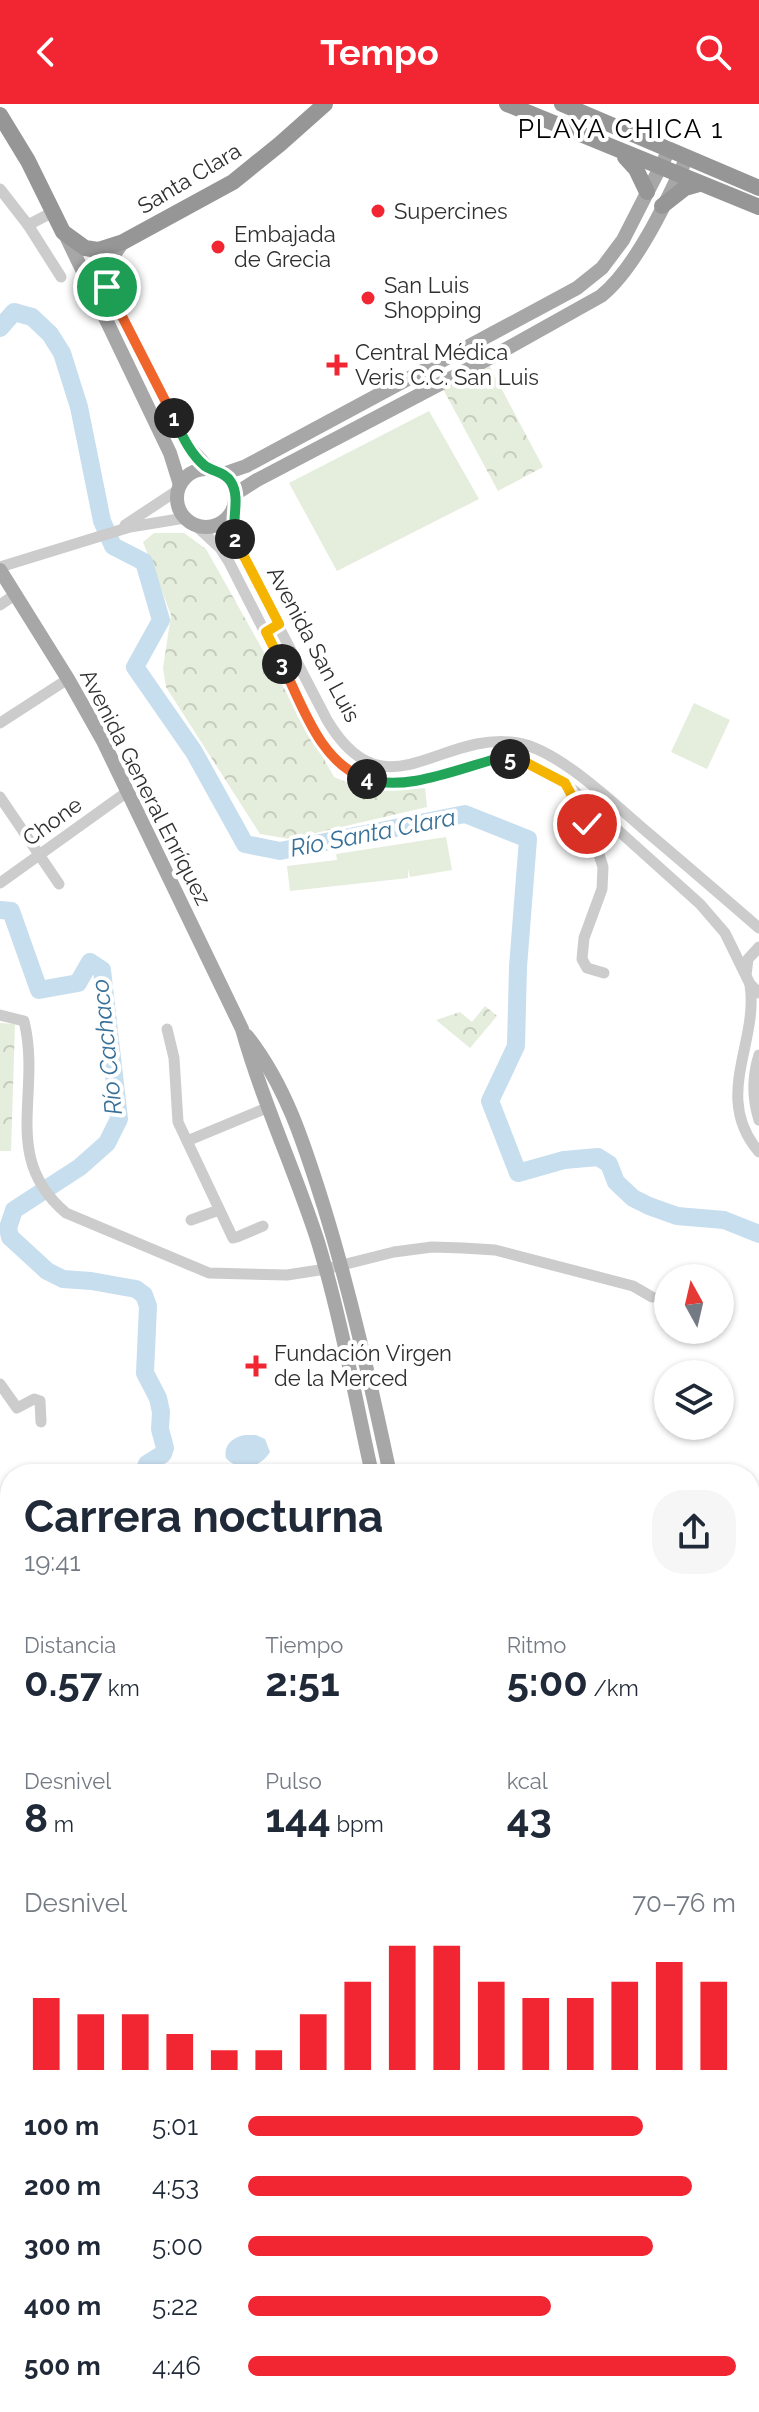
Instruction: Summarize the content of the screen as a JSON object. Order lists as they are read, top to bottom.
{
  "streets": {
    "highway": ["Santa Clara"],
    "main road": ["Avenida General Enríquez"],
    "street": ["Avenida San Luis", "Chone"]
  },
  "crossings": [
    ["Avenida General Enríquez", "Chone"]
  ],
  "districts": ["PLAYA CHICA 1"],
  "water": ["Río Santa Clara", "Río Cachaco"],
  "places": {
    "other": ["Supercines", "Embajada de Grecia", "San Luis Shopping"],
    "health": ["Central Médica Veris C.C. San Luis", "Fundación Virgen de la Merced"]
  },
  "north": "top",
  "page": {
    "header": "Tempo",
    "pins": [
      "1",
      "2",
      "3",
      "5",
      "4"
    ],
    "heading": ["Carrera nocturna", "19:41"],
    "stats": [
      ["Distancia", "0.57 km"],
      ["Tiempo", "2:51"],
      ["Ritmo", "5:00 /km"],
      ["Desnivel", "8 m"],
      ["Pulso", "144 bpm"],
      ["kcal", "43"]
    ],
    "chart": ["Desnivel", "70–76 m"],
    "list": [
      {
        "name": "100 m",
        "note": "5:01"
      },
      {
        "name": "200 m",
        "note": "4:53"
      },
      {
        "name": "300 m",
        "note": "5:00"
      },
      {
        "name": "400 m",
        "note": "5:22"
      },
      {
        "name": "500 m",
        "note": "4:46"
      }
    ]
  }
}
